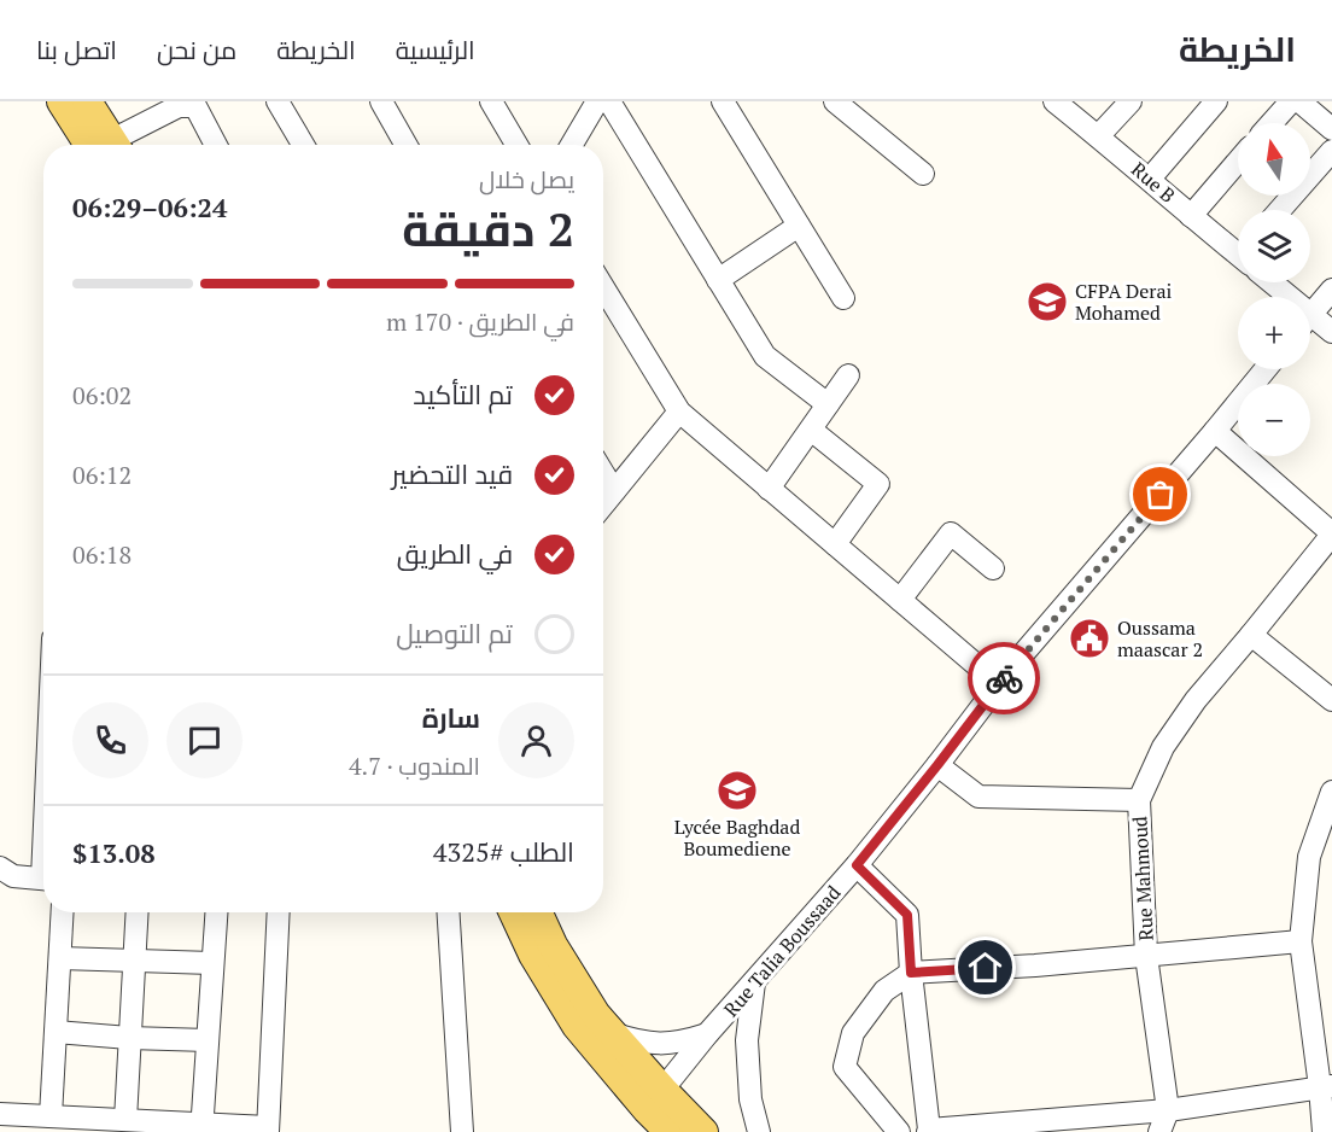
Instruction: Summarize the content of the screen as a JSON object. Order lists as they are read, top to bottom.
{
  "streets": {
    "street": ["Rue B", "Rue Mahmoud", "Rue Talia Boussaad"]
  },
  "places": {
    "school or university": ["CFPA Derai Mohamed", "Lycée Baghdad Boumediene"],
    "public building": ["Oussama maascar 2"]
  },
  "north": "top",
  "page": {
    "header": "الخريطة",
    "nav": [
      "الرئيسية",
      "الخريطة",
      "من نحن",
      "اتصل بنا"
    ],
    "map_buttons": ["+", "−"],
    "heading": ["2 دقيقة", "يصل خلال", "06:24–06:29"],
    "panel": [
      "سارة",
      "المندوب · 4.7",
      "الطلب #4325",
      "$13.08"
    ],
    "bar": "في الطريق · 170 m",
    "list": [
      ["تم التأكيد", "06:02"],
      ["قيد التحضير", "06:12"],
      ["في الطريق", "06:18"],
      "تم التوصيل"
    ]
  }
}
